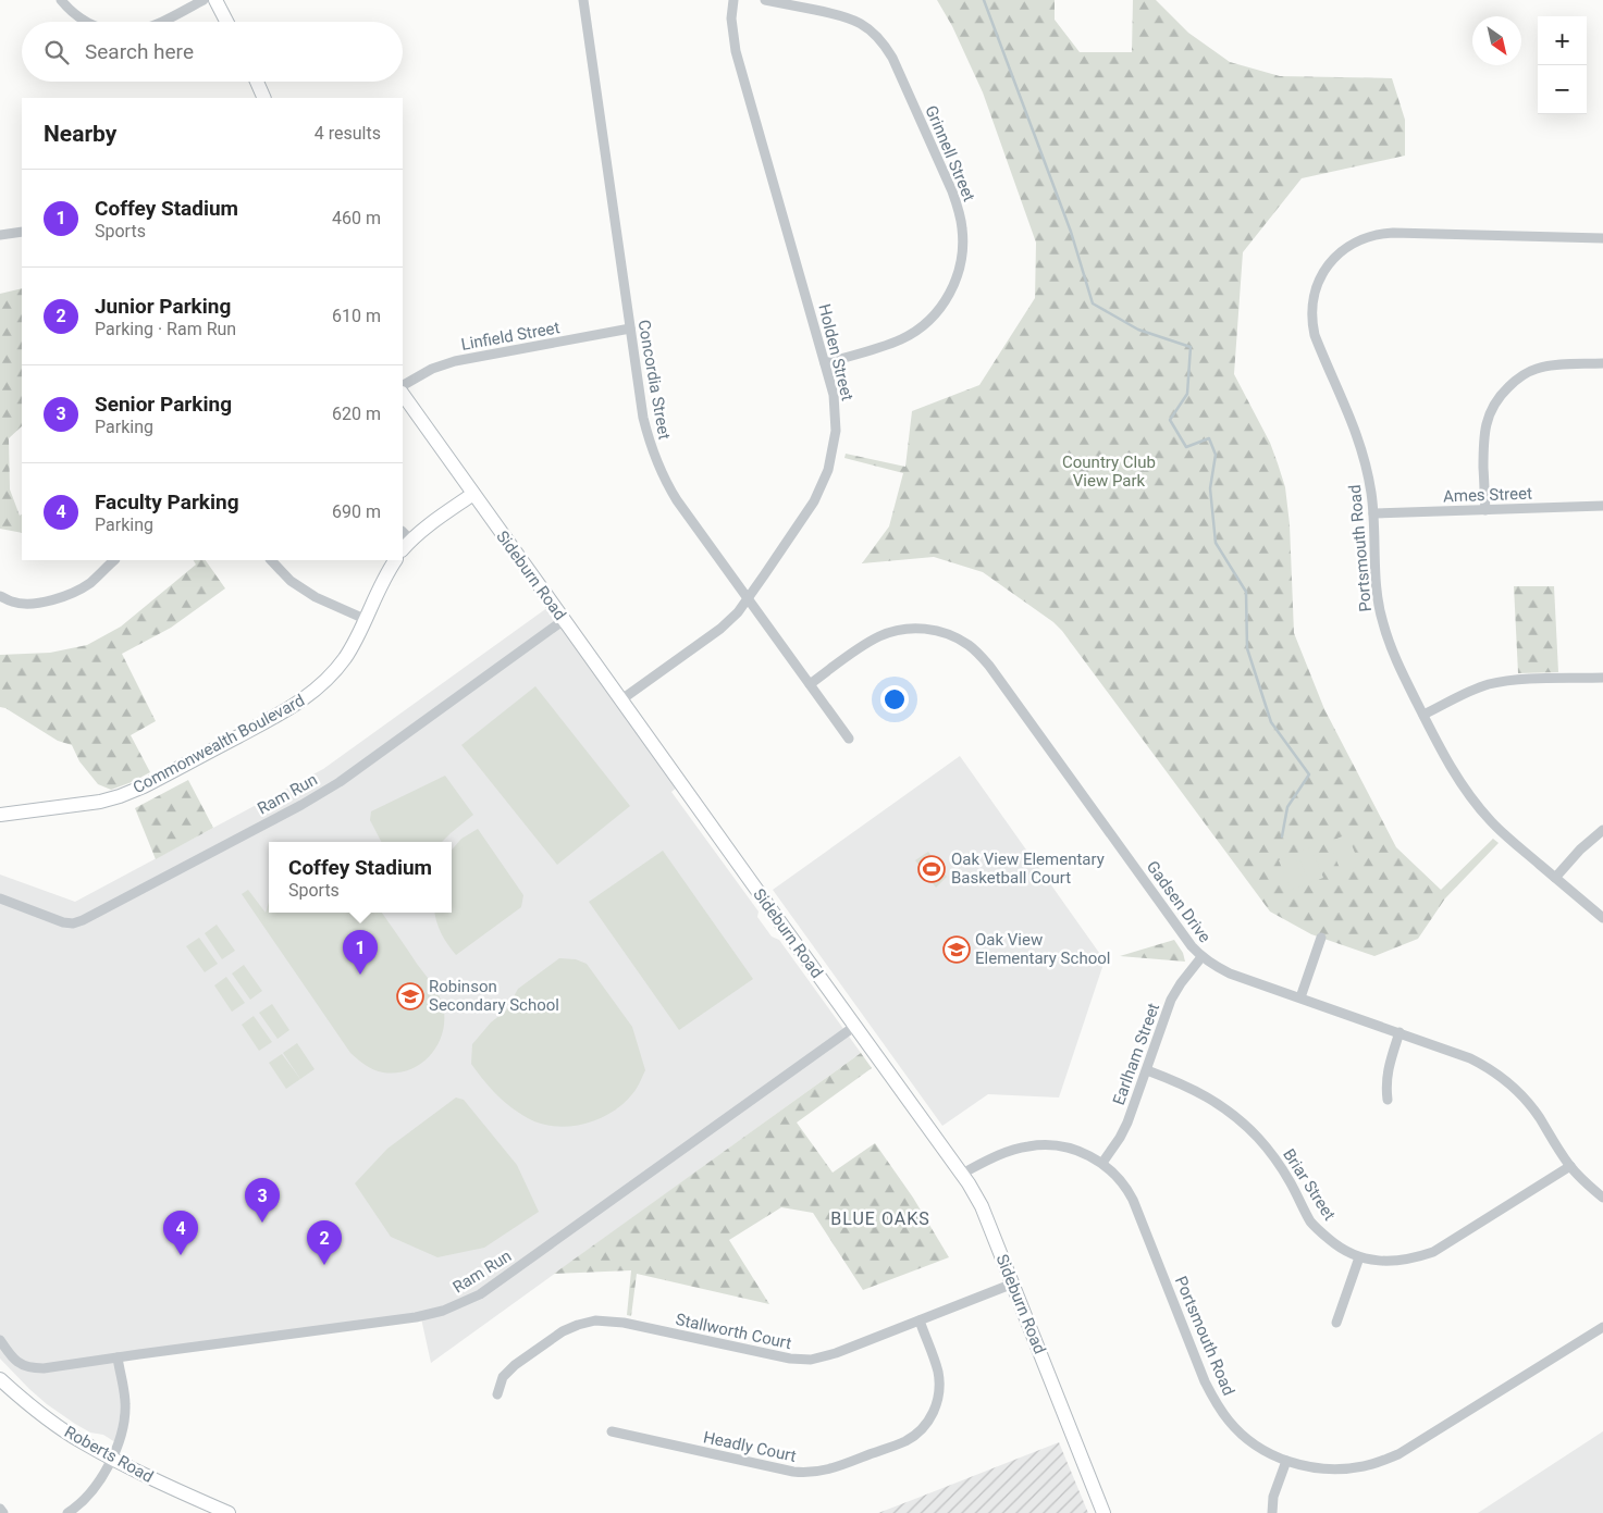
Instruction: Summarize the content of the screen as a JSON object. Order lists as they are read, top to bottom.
{
  "streets": {
    "street": [
      "Grinnell Street",
      "Linfield Street",
      "Holden Street",
      "Concordia Street",
      "Ames Street",
      "Portsmouth Road",
      "Sideburn Road",
      "Commonwealth Boulevard",
      "Ram Run",
      "Gadsen Drive",
      "Earlham Street",
      "Briar Street",
      "Stallworth Court",
      "Headly Court",
      "Roberts Road"
    ]
  },
  "crossings": [
    ["Grinnell Street", "Holden Street"],
    ["Linfield Street", "Concordia Street"],
    ["Holden Street", "Concordia Street"],
    ["Holden Street", "Sideburn Road"],
    ["Concordia Street", "Gadsen Drive"],
    ["Ames Street", "Portsmouth Road"],
    ["Portsmouth Road", "Sideburn Road"],
    ["Portsmouth Road", "Earlham Street"],
    ["Sideburn Road", "Ram Run"],
    ["Sideburn Road", "Stallworth Court"],
    ["Gadsen Drive", "Earlham Street"],
    ["Gadsen Drive", "Briar Street"],
    ["Earlham Street", "Briar Street"],
    ["Stallworth Court", "Headly Court"]
  ],
  "districts": ["BLUE OAKS"],
  "parks": ["Country Club View Park"],
  "places": {
    "sports": ["Oak View Elementary Basketball Court"],
    "school or university": ["Oak View Elementary School", "Robinson Secondary School"]
  },
  "north": "bottom right",
  "page": {
    "map_buttons": ["+", "−"],
    "search": "Search here",
    "heading": ["Nearby", "4 results"],
    "list": [
      {
        "mark": "1",
        "name": "Coffey Stadium",
        "note": "Sports",
        "value": "460 m"
      },
      {
        "mark": "2",
        "name": "Junior Parking",
        "note": "Parking · Ram Run",
        "value": "610 m"
      },
      {
        "mark": "3",
        "name": "Senior Parking",
        "note": "Parking",
        "value": "620 m"
      },
      {
        "mark": "4",
        "name": "Faculty Parking",
        "note": "Parking",
        "value": "690 m"
      }
    ],
    "popup": ["Coffey Stadium", "Sports"],
    "pins": [
      "1",
      "3",
      "4",
      "2"
    ]
  }
}
